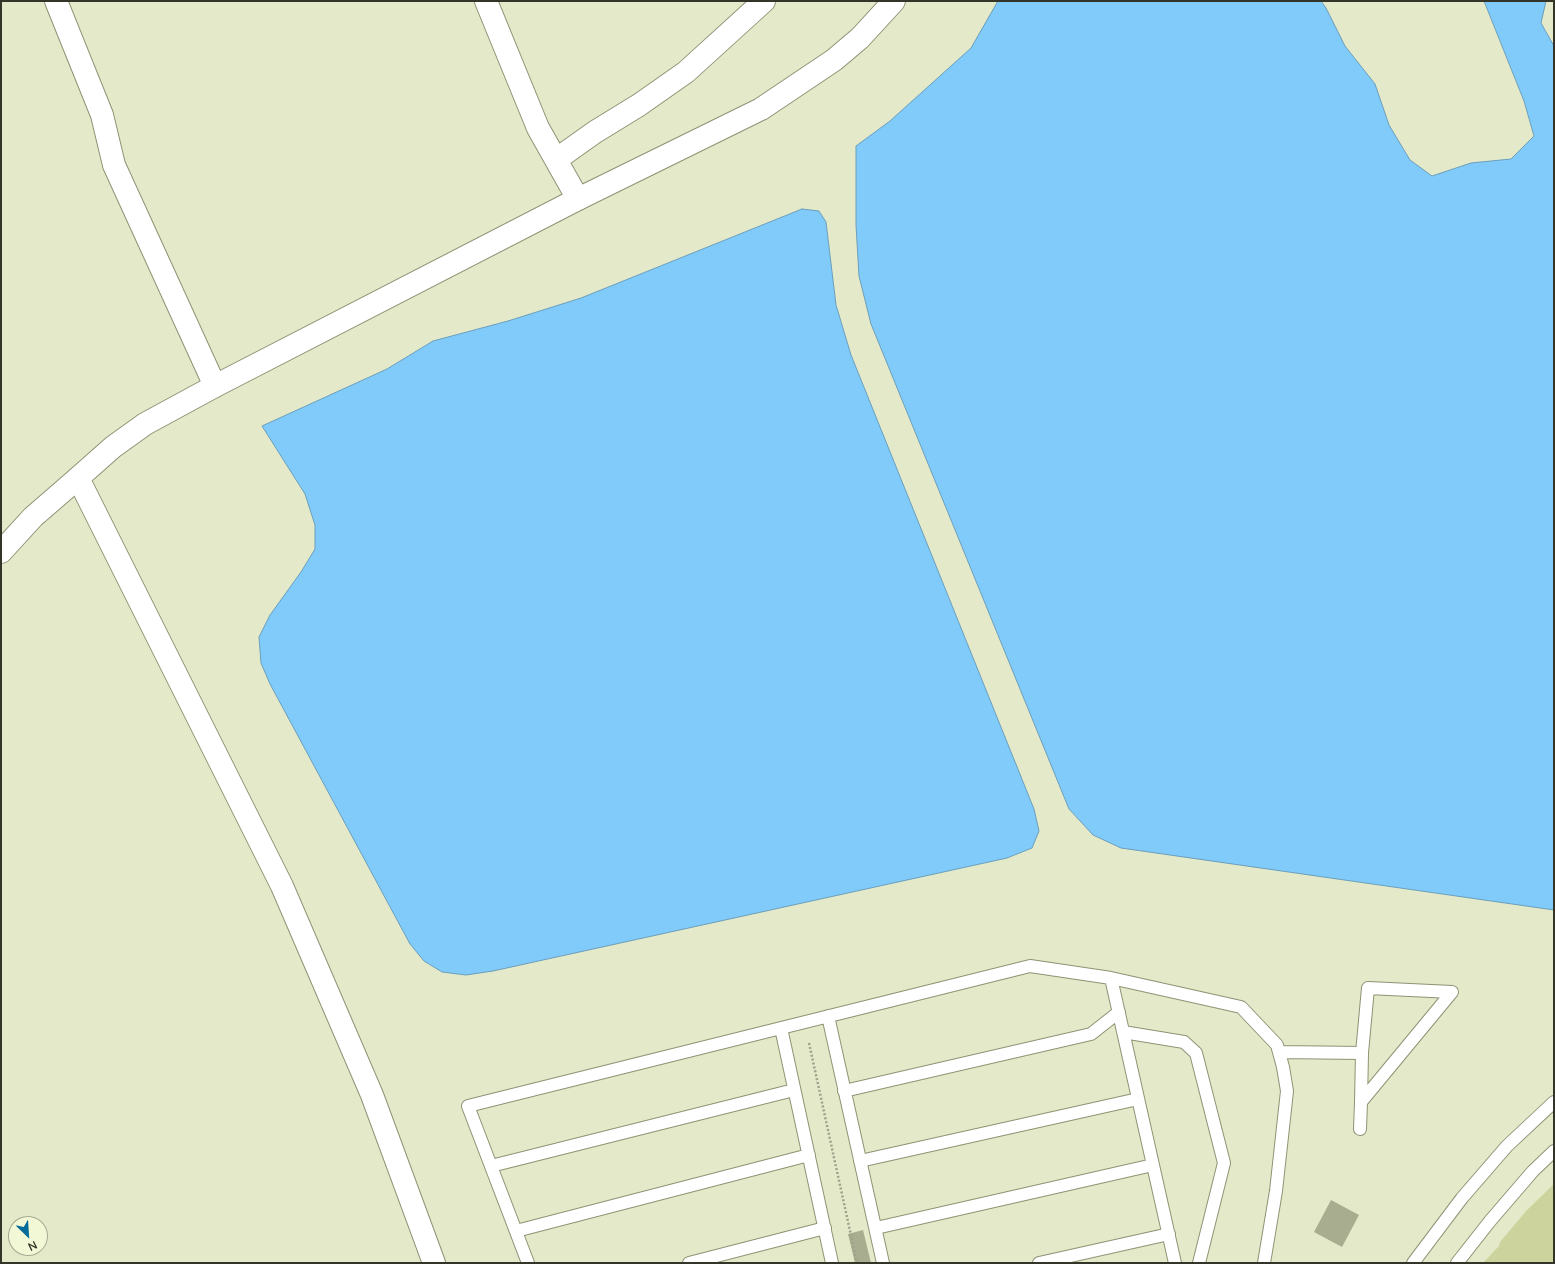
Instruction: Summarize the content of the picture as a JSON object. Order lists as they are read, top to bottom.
{
  "north": "bottom right"
}
